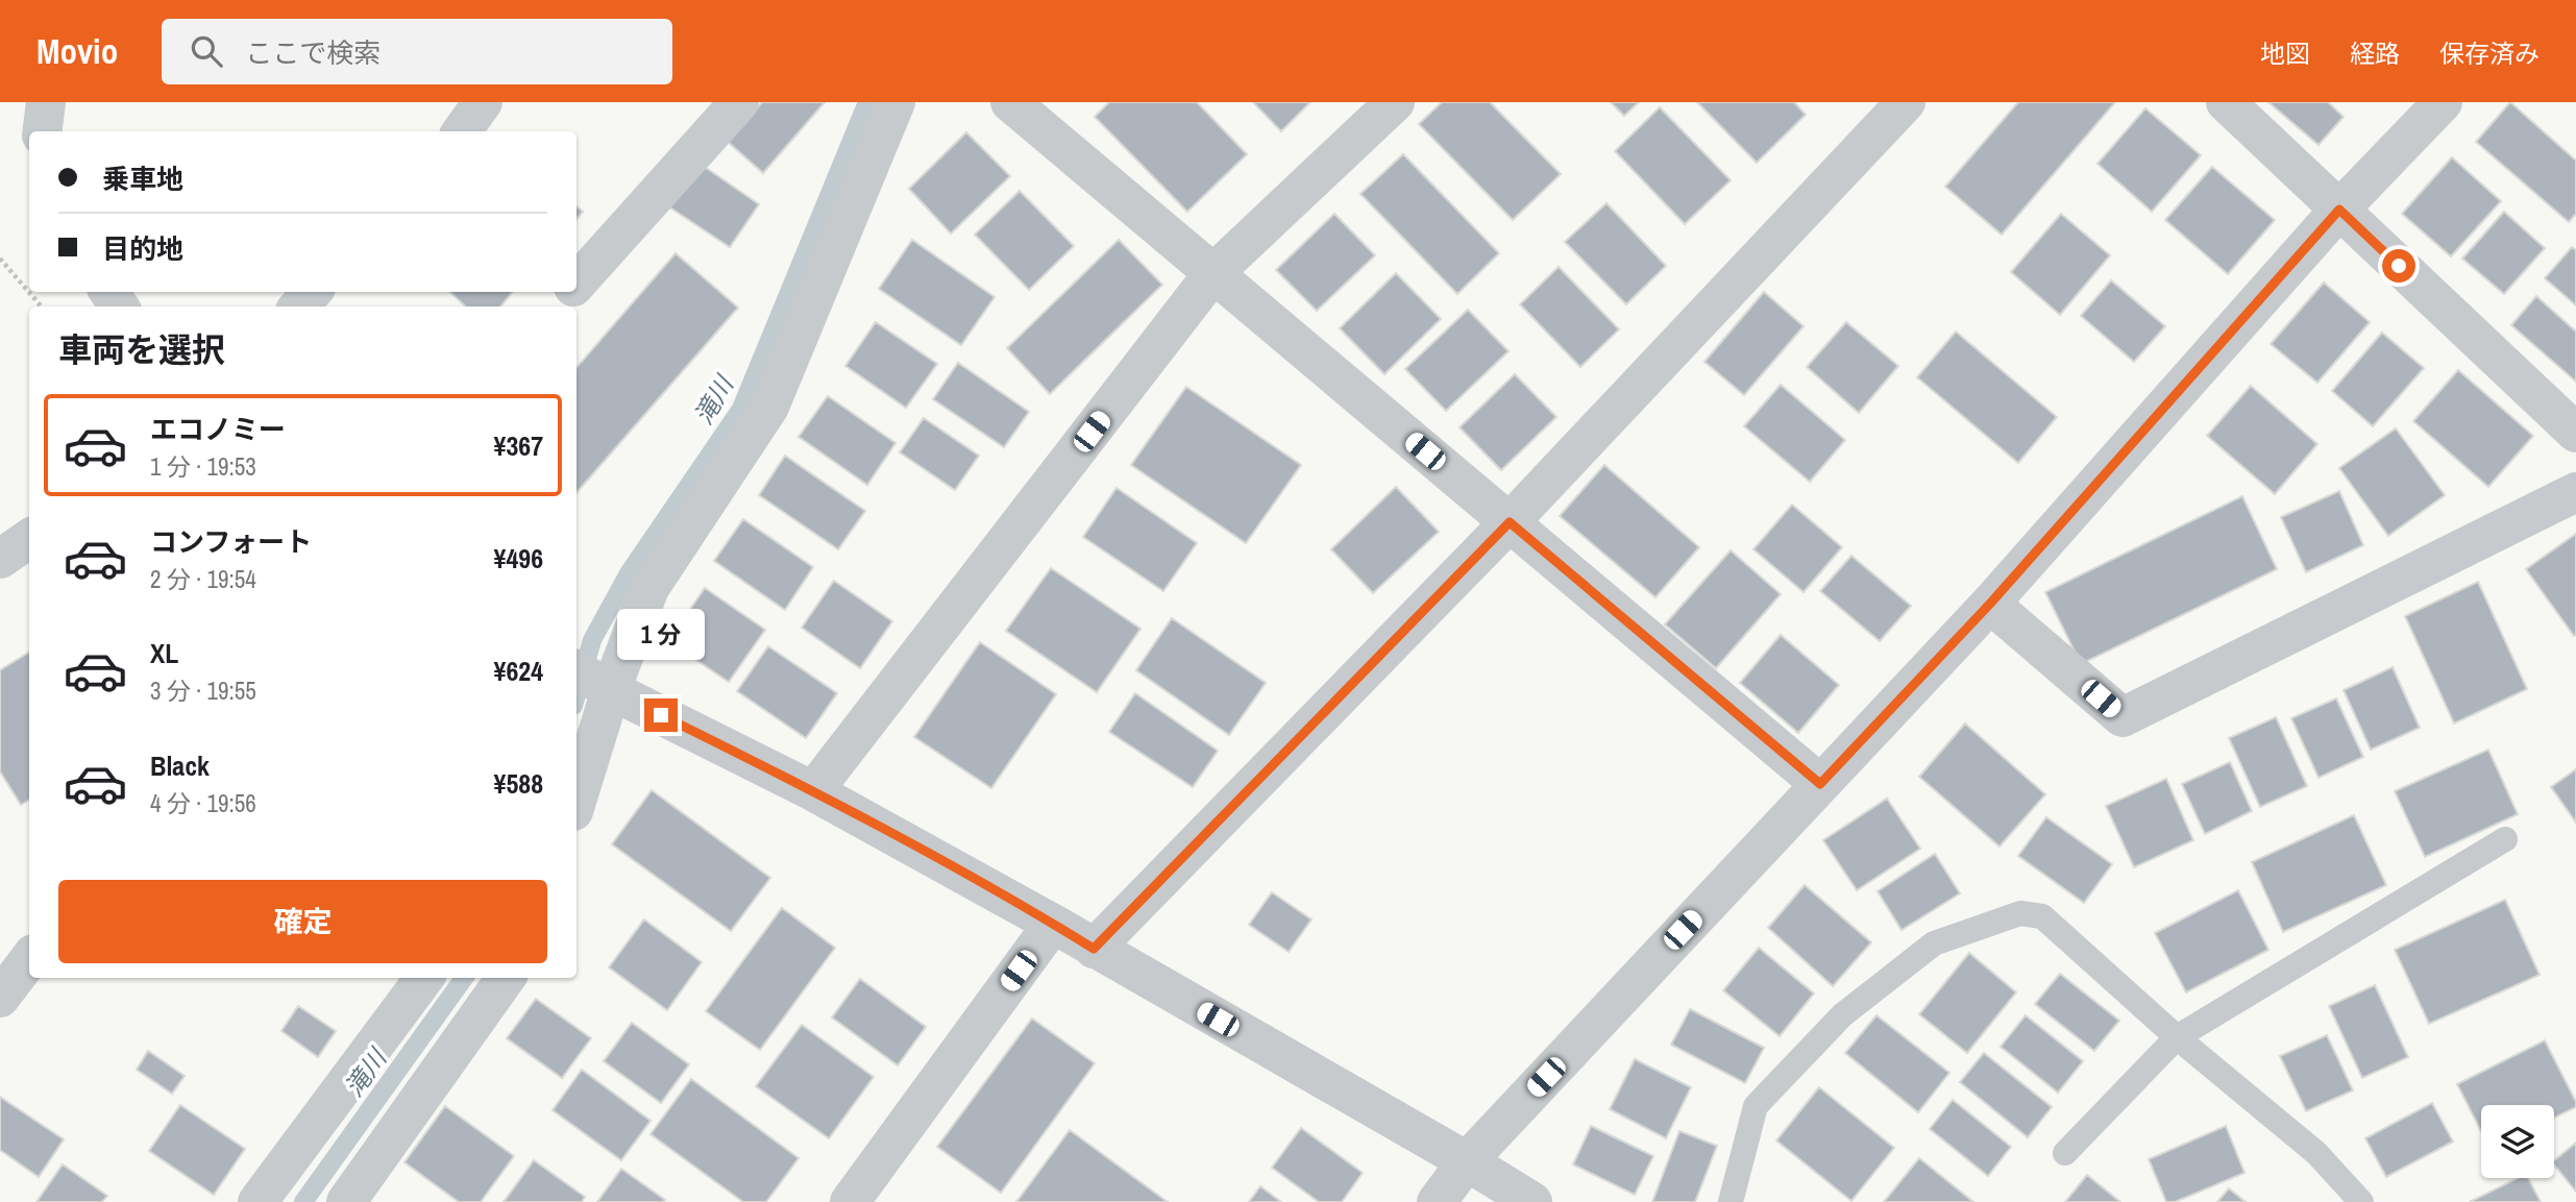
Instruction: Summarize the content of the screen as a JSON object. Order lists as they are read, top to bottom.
{
  "water": ["滝川"],
  "page": {
    "header": "Movio",
    "search": "ここで検索",
    "nav": ["地図", "経路", "保存済み"],
    "banner": ["乗車地", "目的地"],
    "heading": "車両を選択",
    "list": [
      {
        "name": "エコノミー",
        "note": "1 分 · 19:53",
        "value": "¥367"
      },
      {
        "name": "コンフォート",
        "note": "2 分 · 19:54",
        "value": "¥496"
      },
      {
        "name": "XL",
        "note": "3 分 · 19:55",
        "value": "¥624"
      },
      {
        "name": "Black",
        "note": "4 分 · 19:56",
        "value": "¥588"
      }
    ],
    "bubble": "1 分",
    "buttons": "確定"
  }
}
